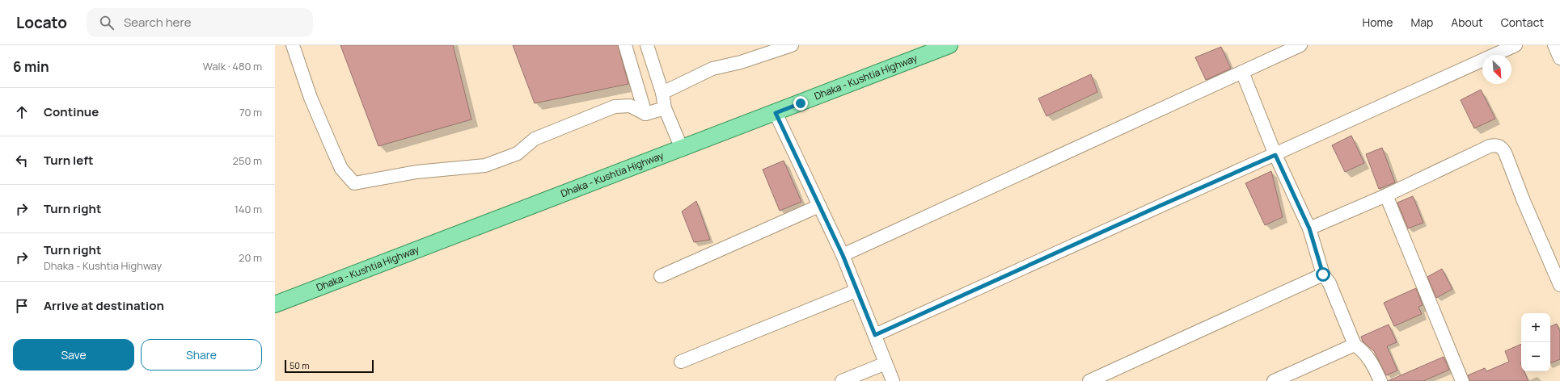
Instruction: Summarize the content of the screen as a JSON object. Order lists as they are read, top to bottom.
{
  "streets": {
    "main road": ["Dhaka - Kushtia Highway"]
  },
  "scale_bar": "50 m",
  "north": "bottom right",
  "page": {
    "header": "Locato",
    "search": "Search here",
    "nav": [
      "Home",
      "Map",
      "About",
      "Contact"
    ],
    "heading": ["6 min", "Walk · 480 m"],
    "list": [
      ["Continue", "70 m"],
      ["Turn left", "250 m"],
      ["Turn right", "140 m"],
      ["Turn right", "Dhaka - Kushtia Highway", "20 m"],
      "Arrive at destination"
    ],
    "map_buttons": ["+", "−"],
    "buttons": ["Save", "Share"],
    "scale": "50 m"
  }
}
